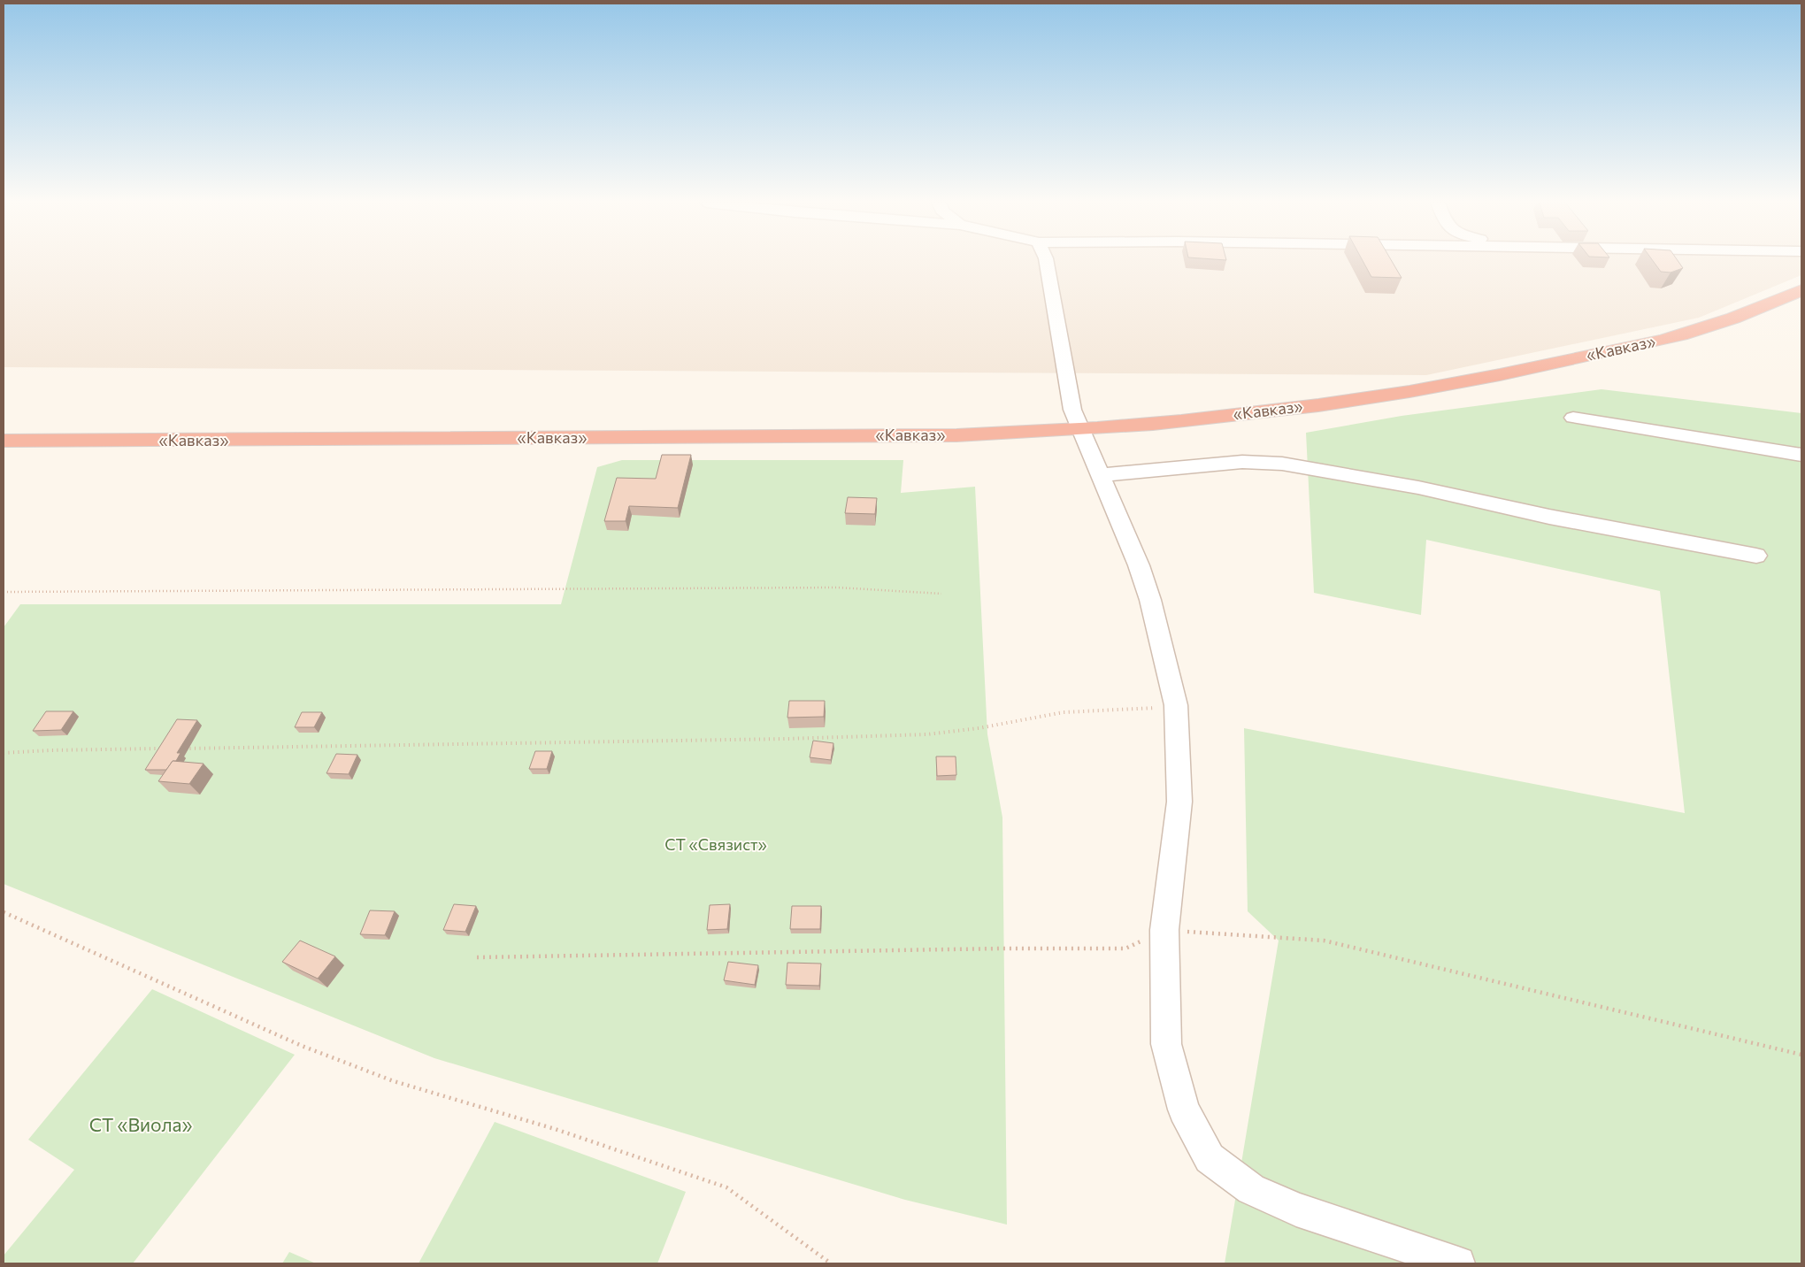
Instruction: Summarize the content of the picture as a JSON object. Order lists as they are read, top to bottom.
{
  "streets": {
    "highway": ["«Кавказ»"]
  },
  "parks": ["СТ «Связист»", "СТ «Виола»"]
}
